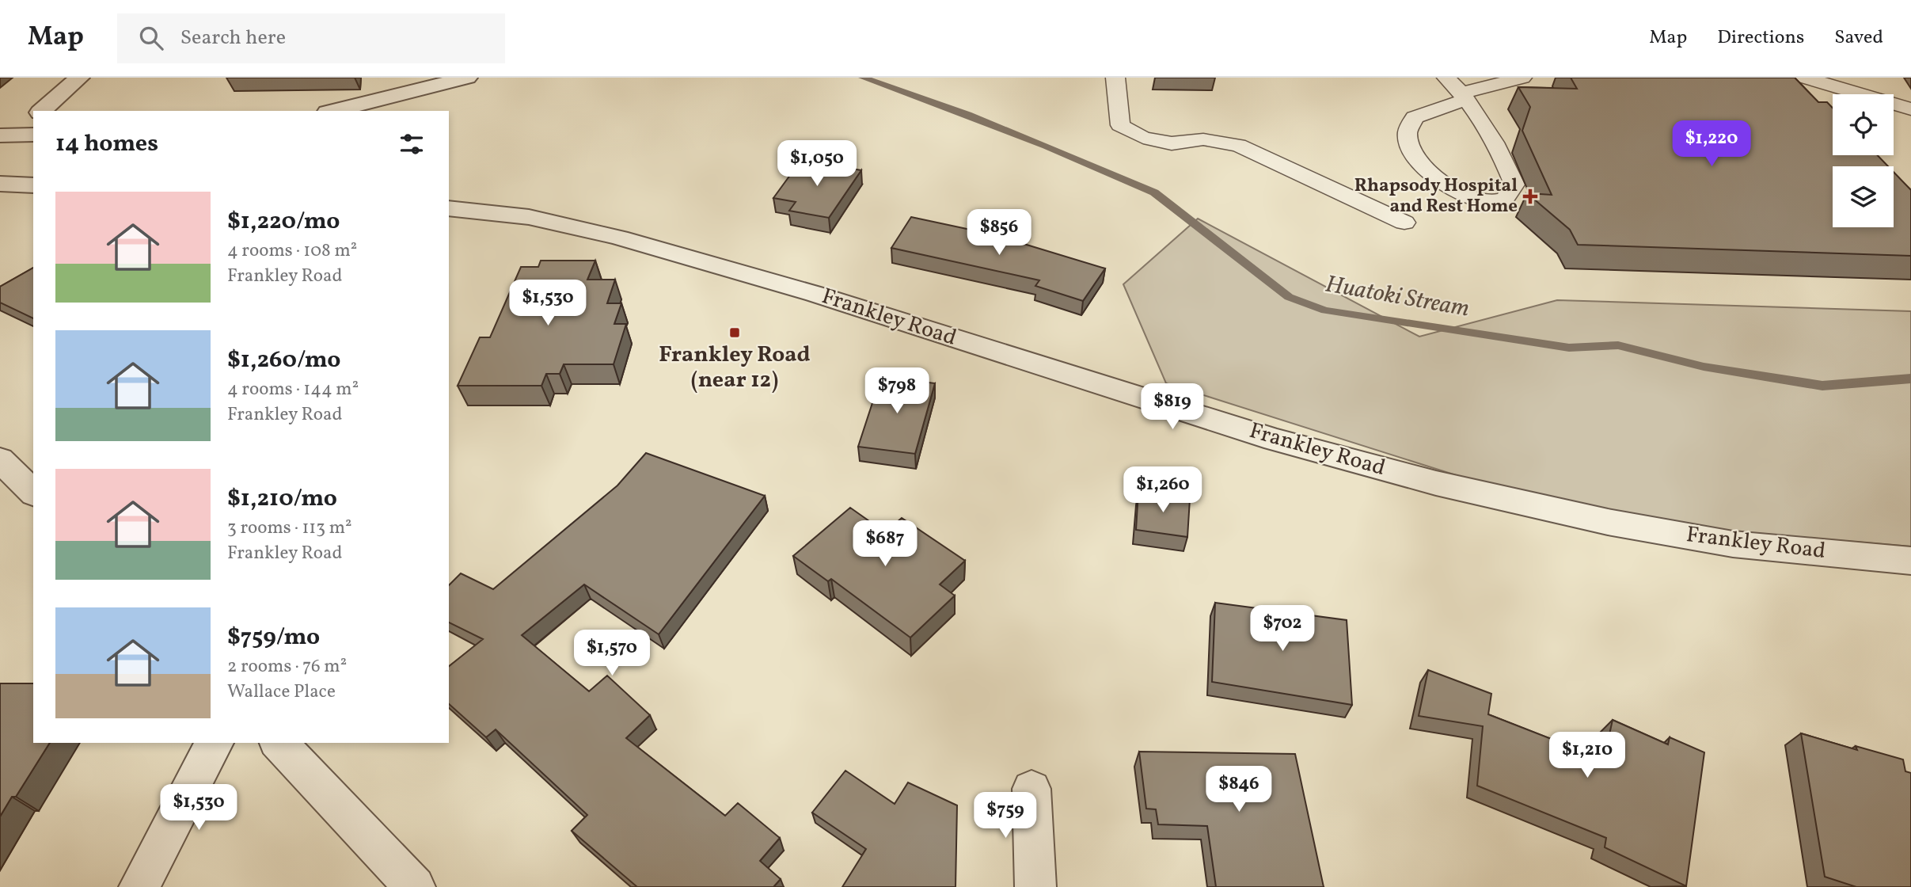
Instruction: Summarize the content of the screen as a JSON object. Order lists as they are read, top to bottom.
{
  "streets": {
    "street": ["Frankley Road"]
  },
  "water": ["Huatoki Stream"],
  "places": {
    "health": ["Rhapsody Hospital and Rest Home"],
    "transit": ["Frankley Road (near 12)"]
  },
  "page": {
    "header": "Map",
    "search": "Search here",
    "nav": ["Map", "Directions", "Saved"],
    "heading": "14 homes",
    "price": [
      "$1,220",
      "$1,050",
      "$856",
      "$1,530",
      "$798",
      "$819",
      "$1,260",
      "$687",
      "$702",
      "$1,570",
      "$1,210",
      "$846",
      "$1,530",
      "$759"
    ],
    "list": [
      {
        "name": "$1,220/mo",
        "note": "4 rooms · 108 m² · Frankley Road"
      },
      {
        "name": "$1,260/mo",
        "note": "4 rooms · 144 m² · Frankley Road"
      },
      {
        "name": "$1,210/mo",
        "note": "3 rooms · 113 m² · Frankley Road"
      },
      {
        "name": "$759/mo",
        "note": "2 rooms · 76 m² · Wallace Place"
      }
    ]
  }
}
